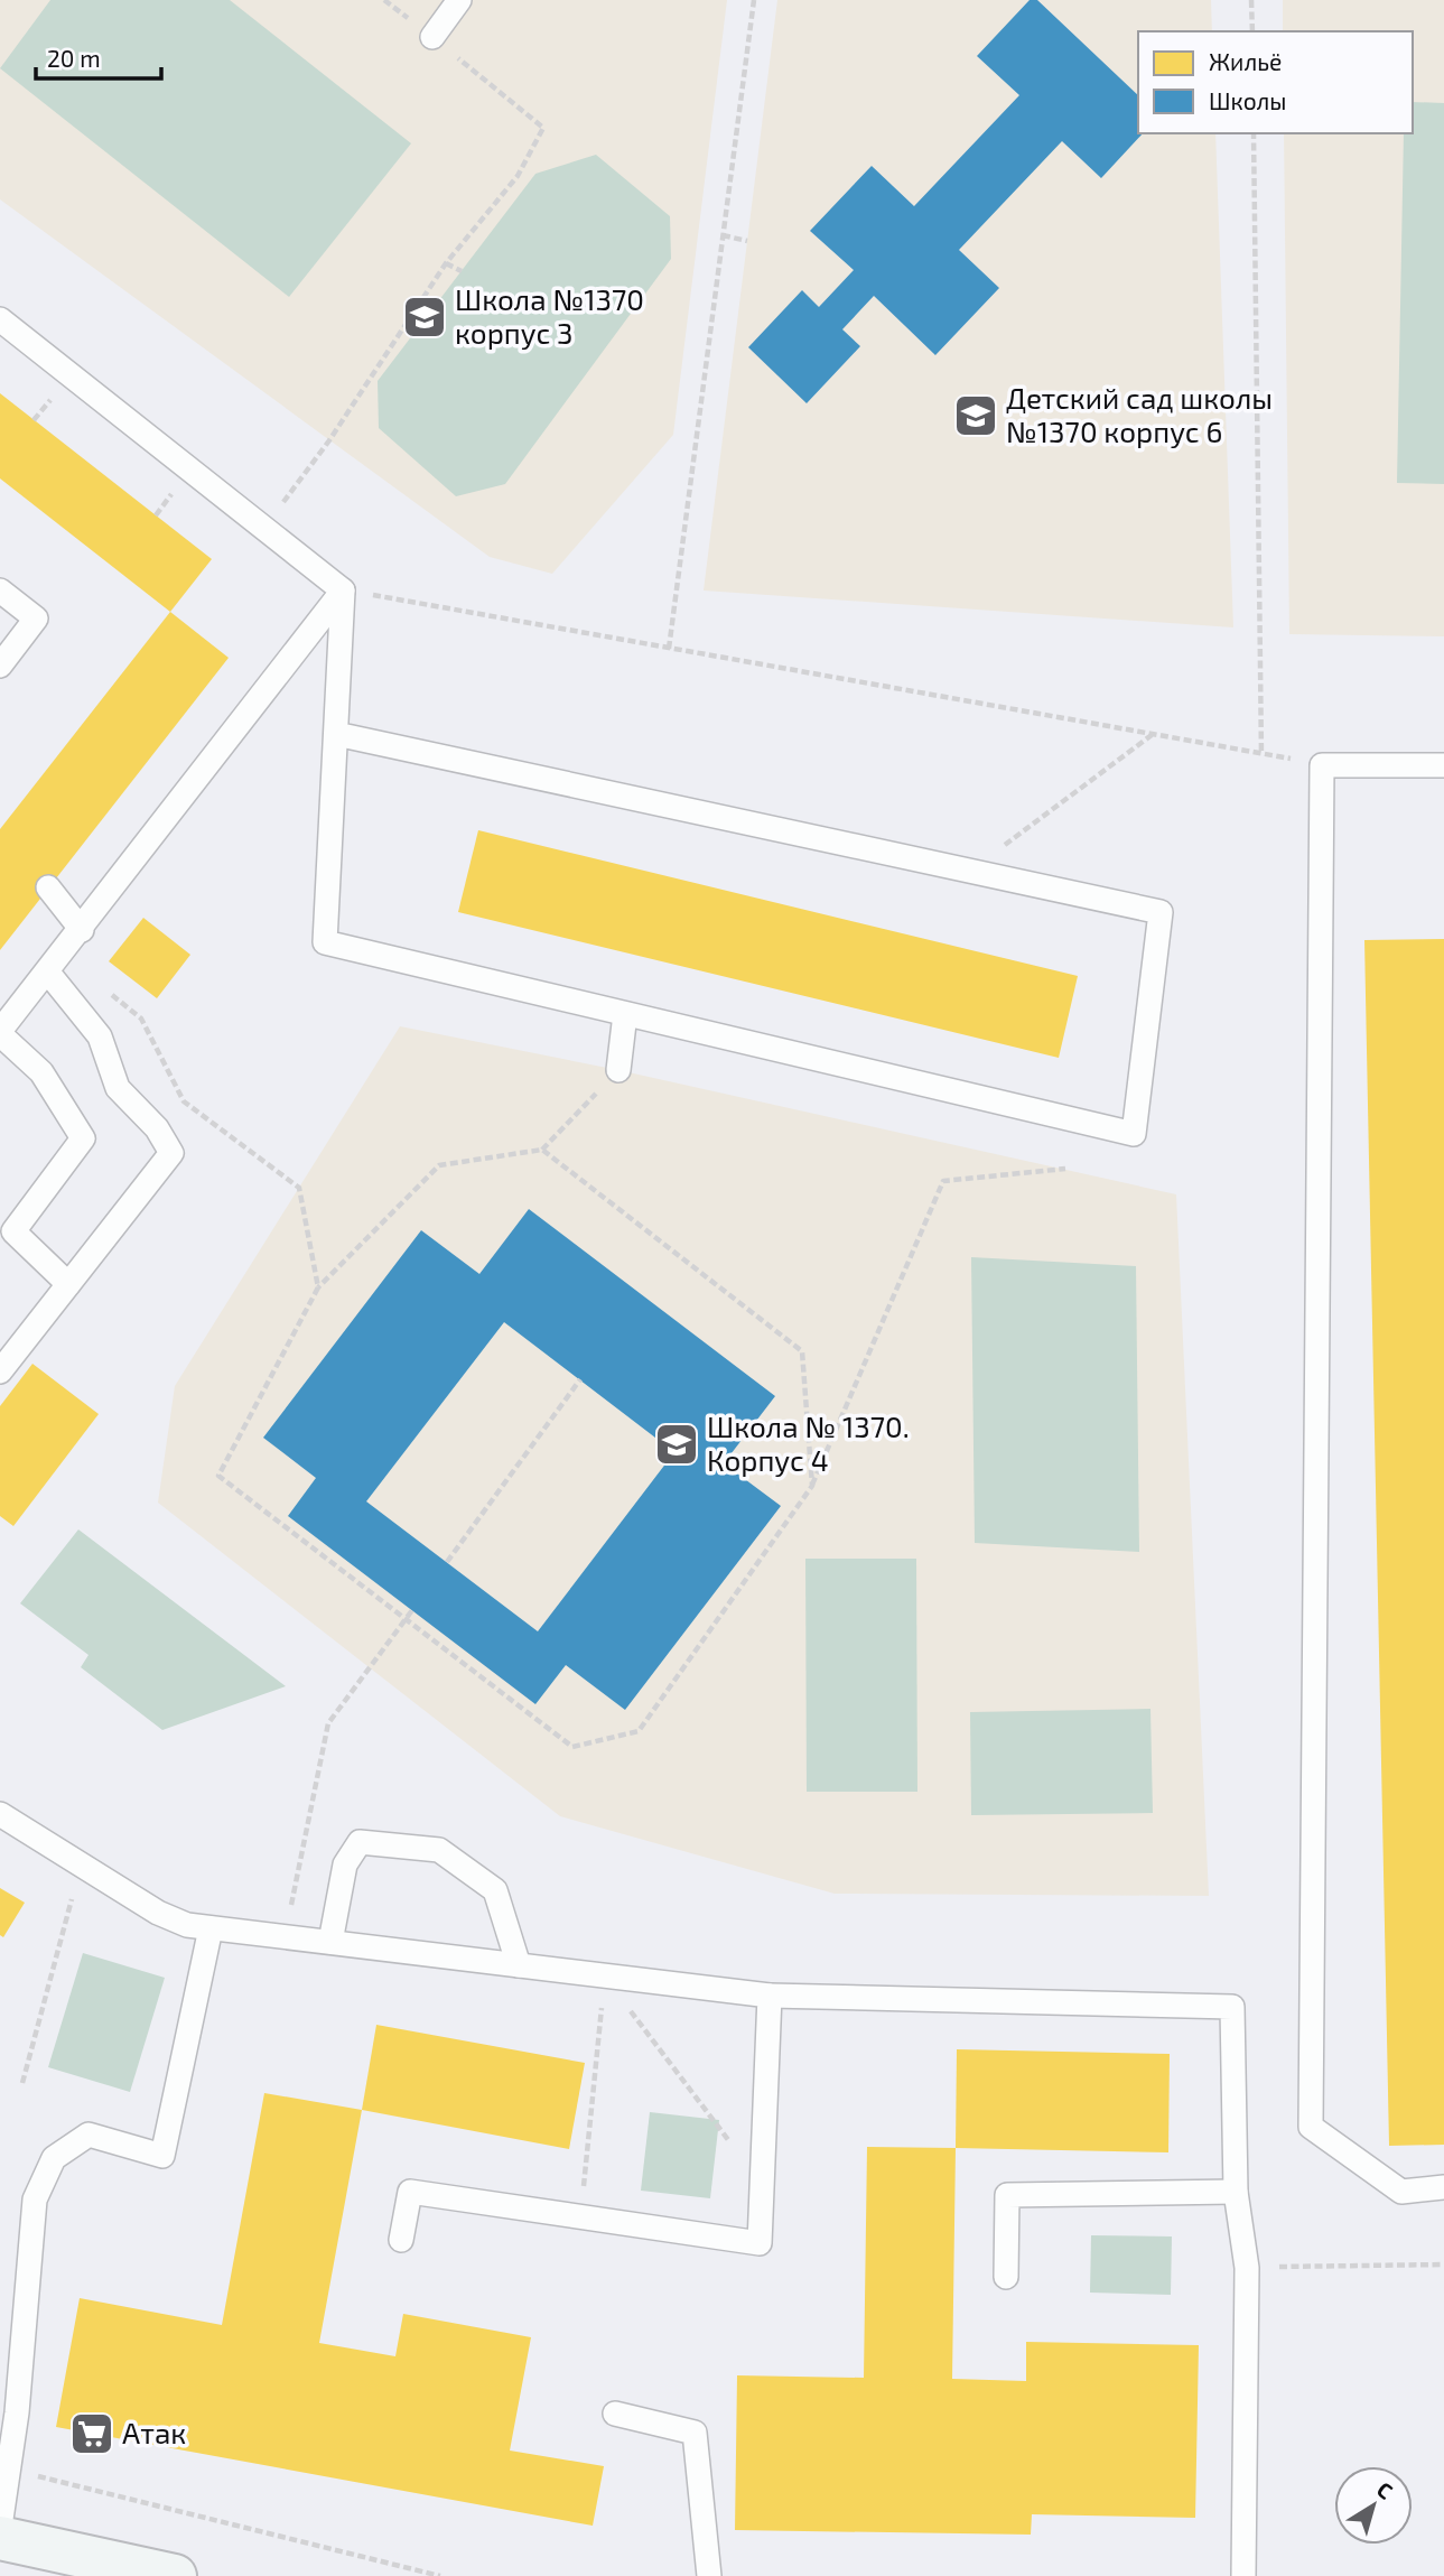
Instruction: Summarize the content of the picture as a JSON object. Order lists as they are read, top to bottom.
{
  "places": {
    "school or university": ["Школа №1370 корпус 3", "Детский сад школы №1370 корпус 6", "Школа № 1370. Корпус 4"],
    "supermarket": ["Атак"]
  },
  "legend": ["Жильё", "Школы"],
  "scale_bar": "20 m",
  "north": "top right"
}
